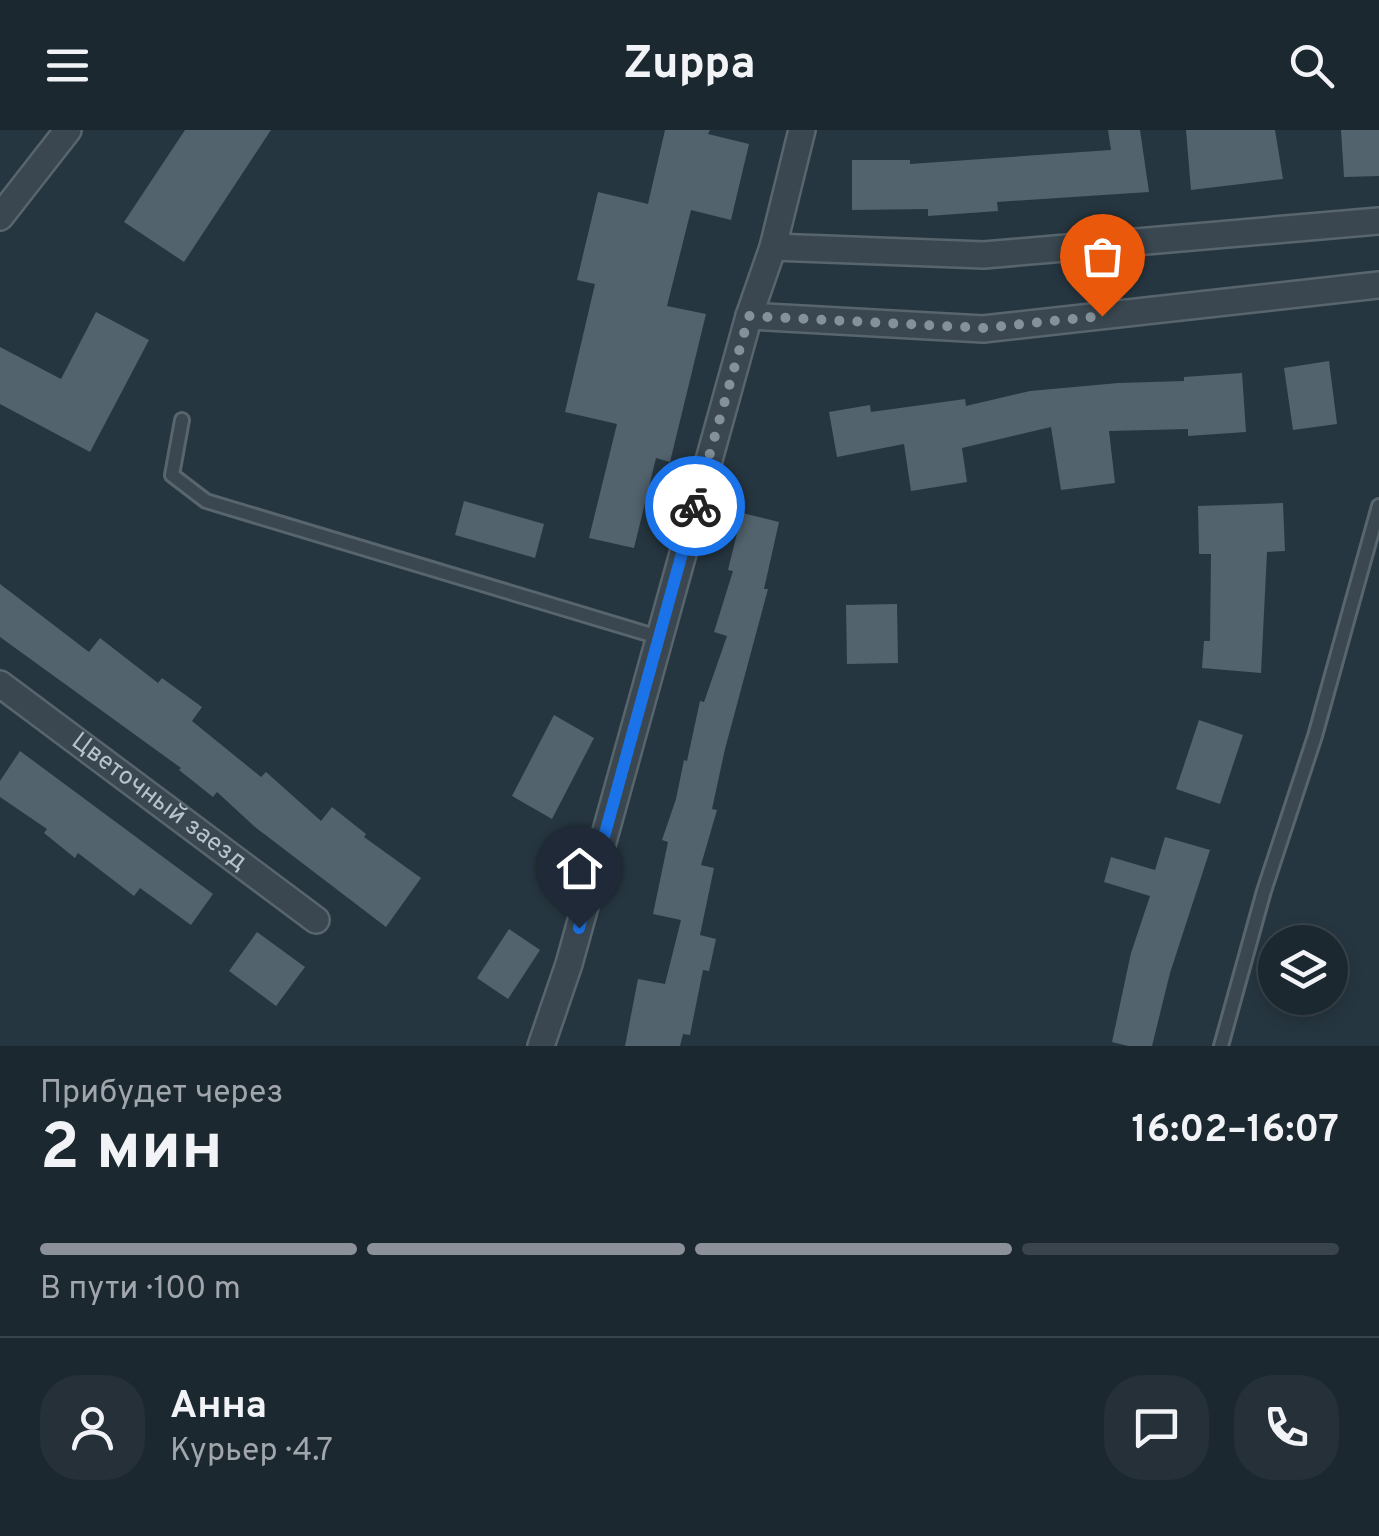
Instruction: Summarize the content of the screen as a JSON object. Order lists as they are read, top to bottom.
{
  "streets": {
    "street": ["Цветочный заезд"]
  },
  "page": {
    "header": "Zuppa",
    "heading": ["2 мин", "Прибудет через", "16:02–16:07"],
    "panel": ["Анна", "Курьер · 4.7"],
    "bar": "В пути · 100 m"
  }
}
